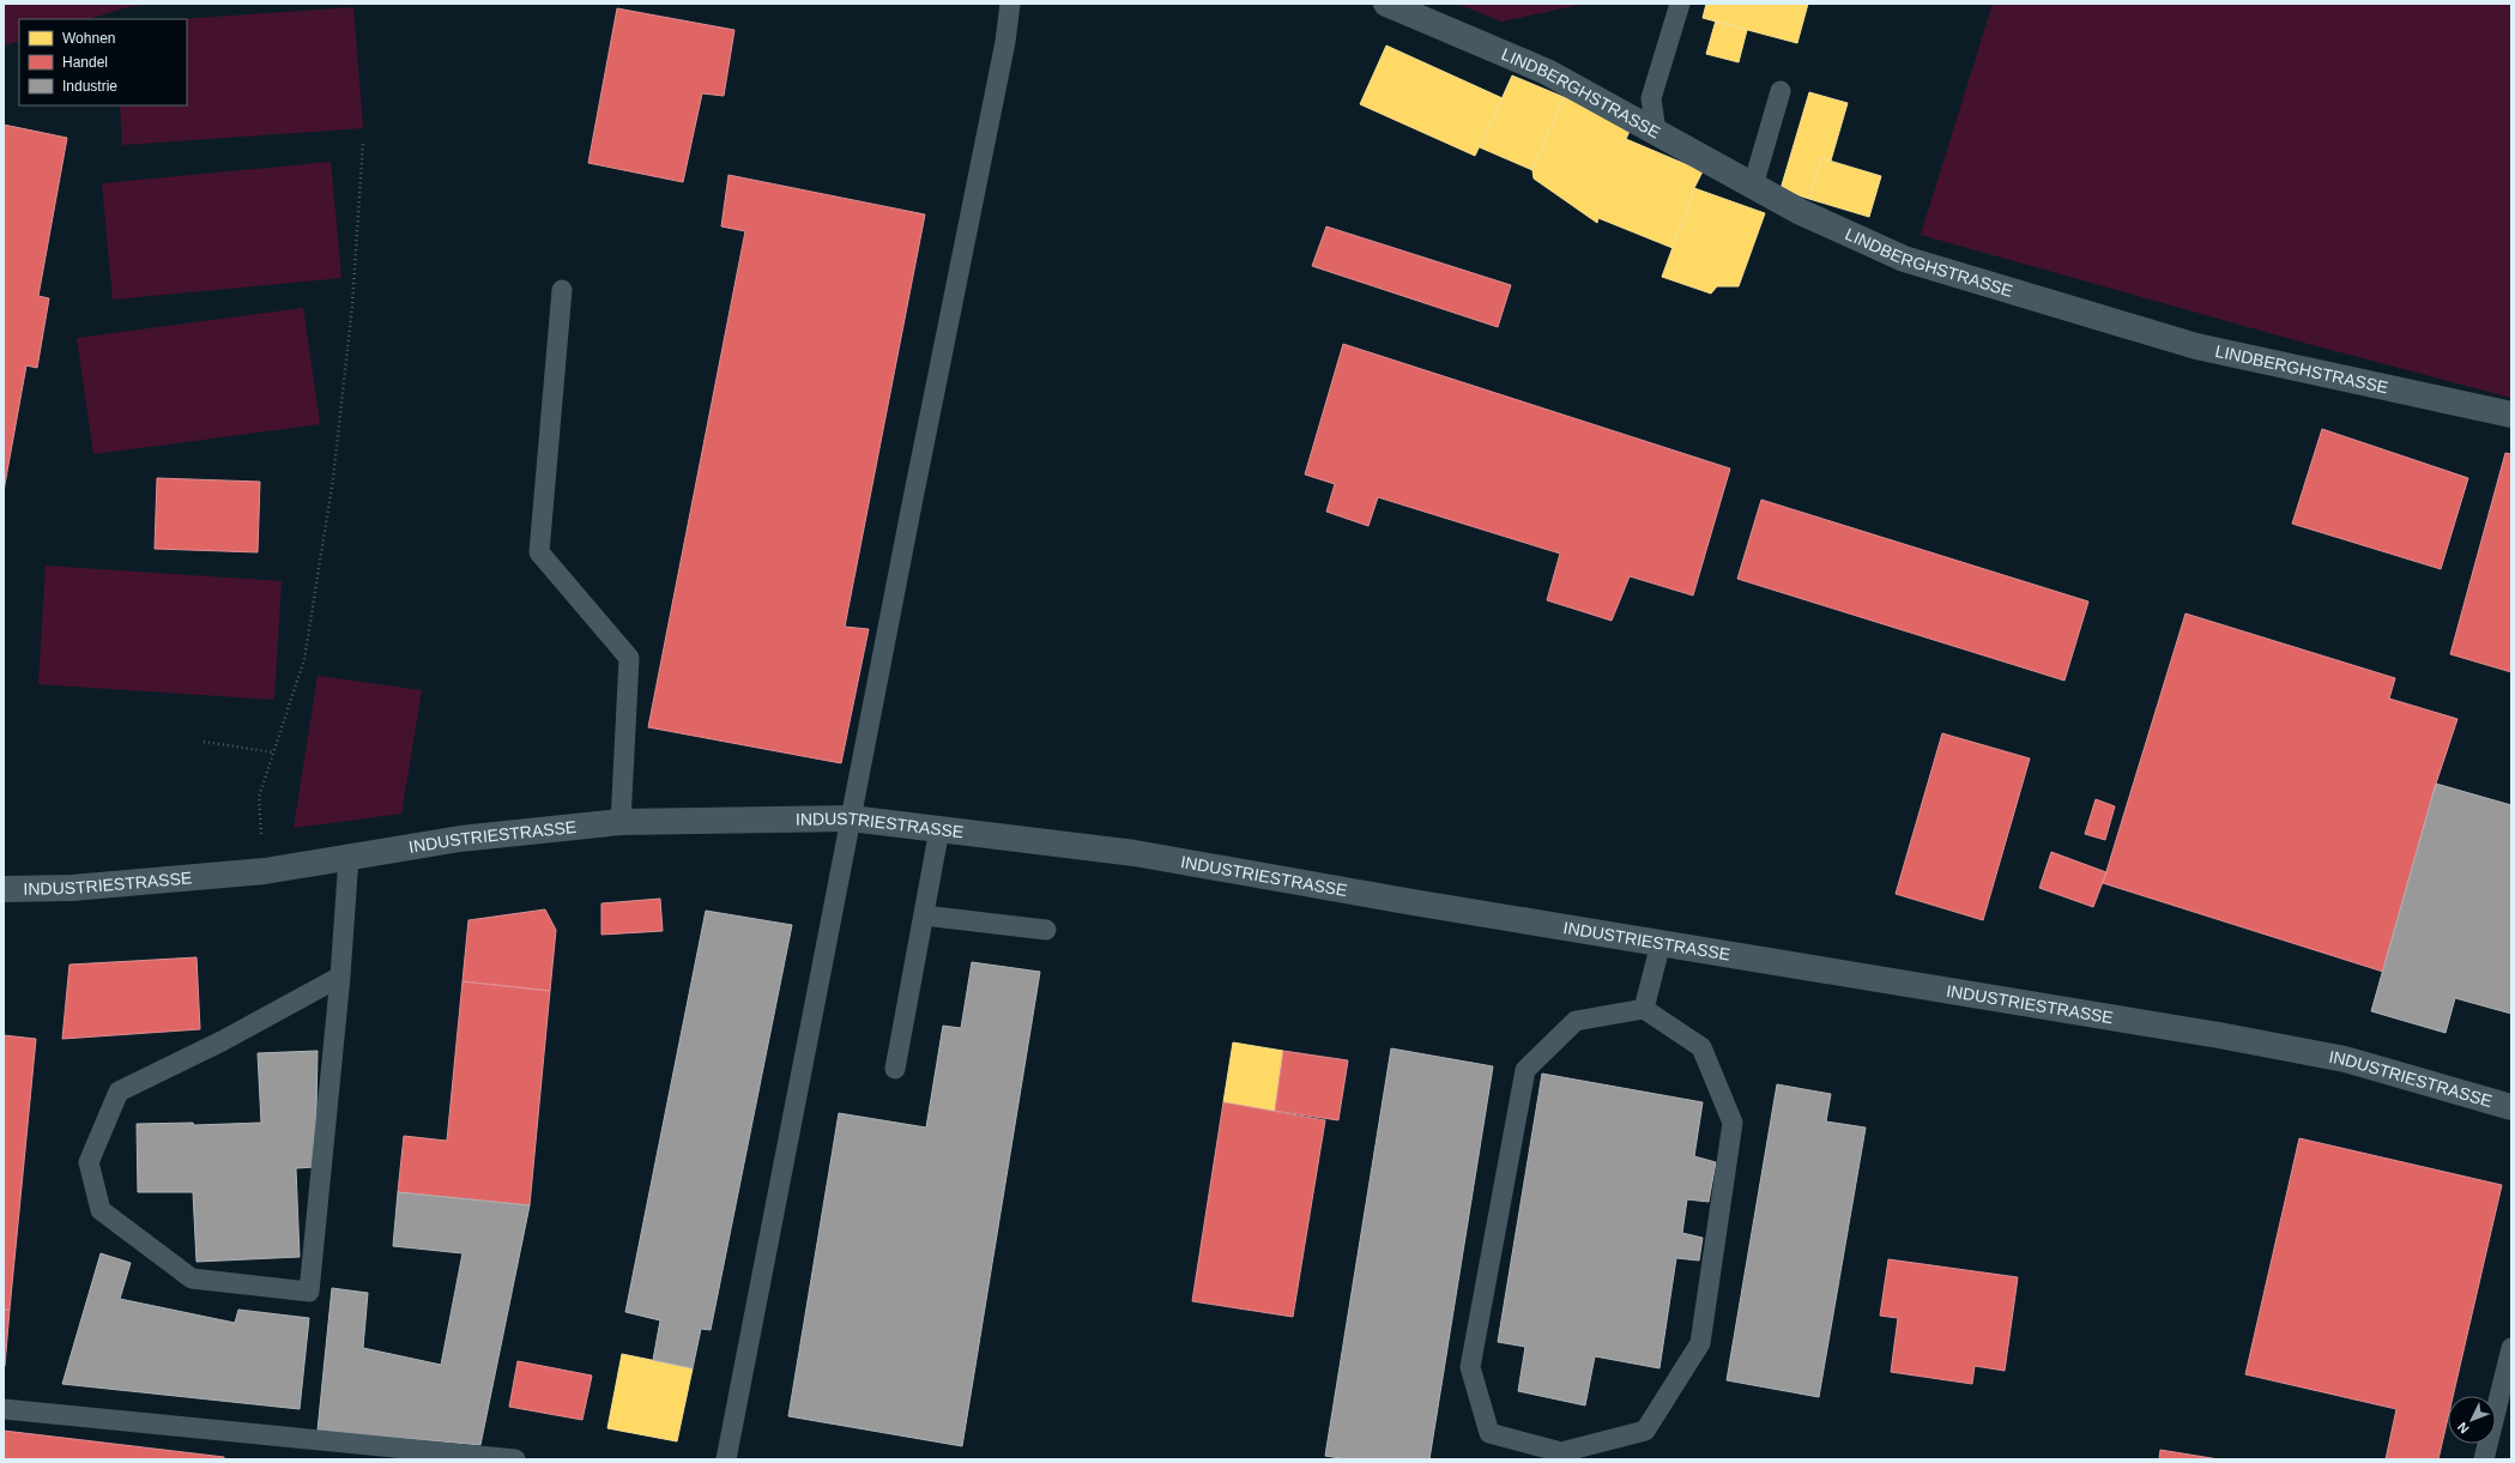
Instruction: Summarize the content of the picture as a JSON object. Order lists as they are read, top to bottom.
{
  "streets": {
    "street": ["LINDBERGHSTRASSE", "INDUSTRIESTRASSE"]
  },
  "legend": ["Wohnen", "Handel", "Industrie"],
  "north": "bottom left"
}
